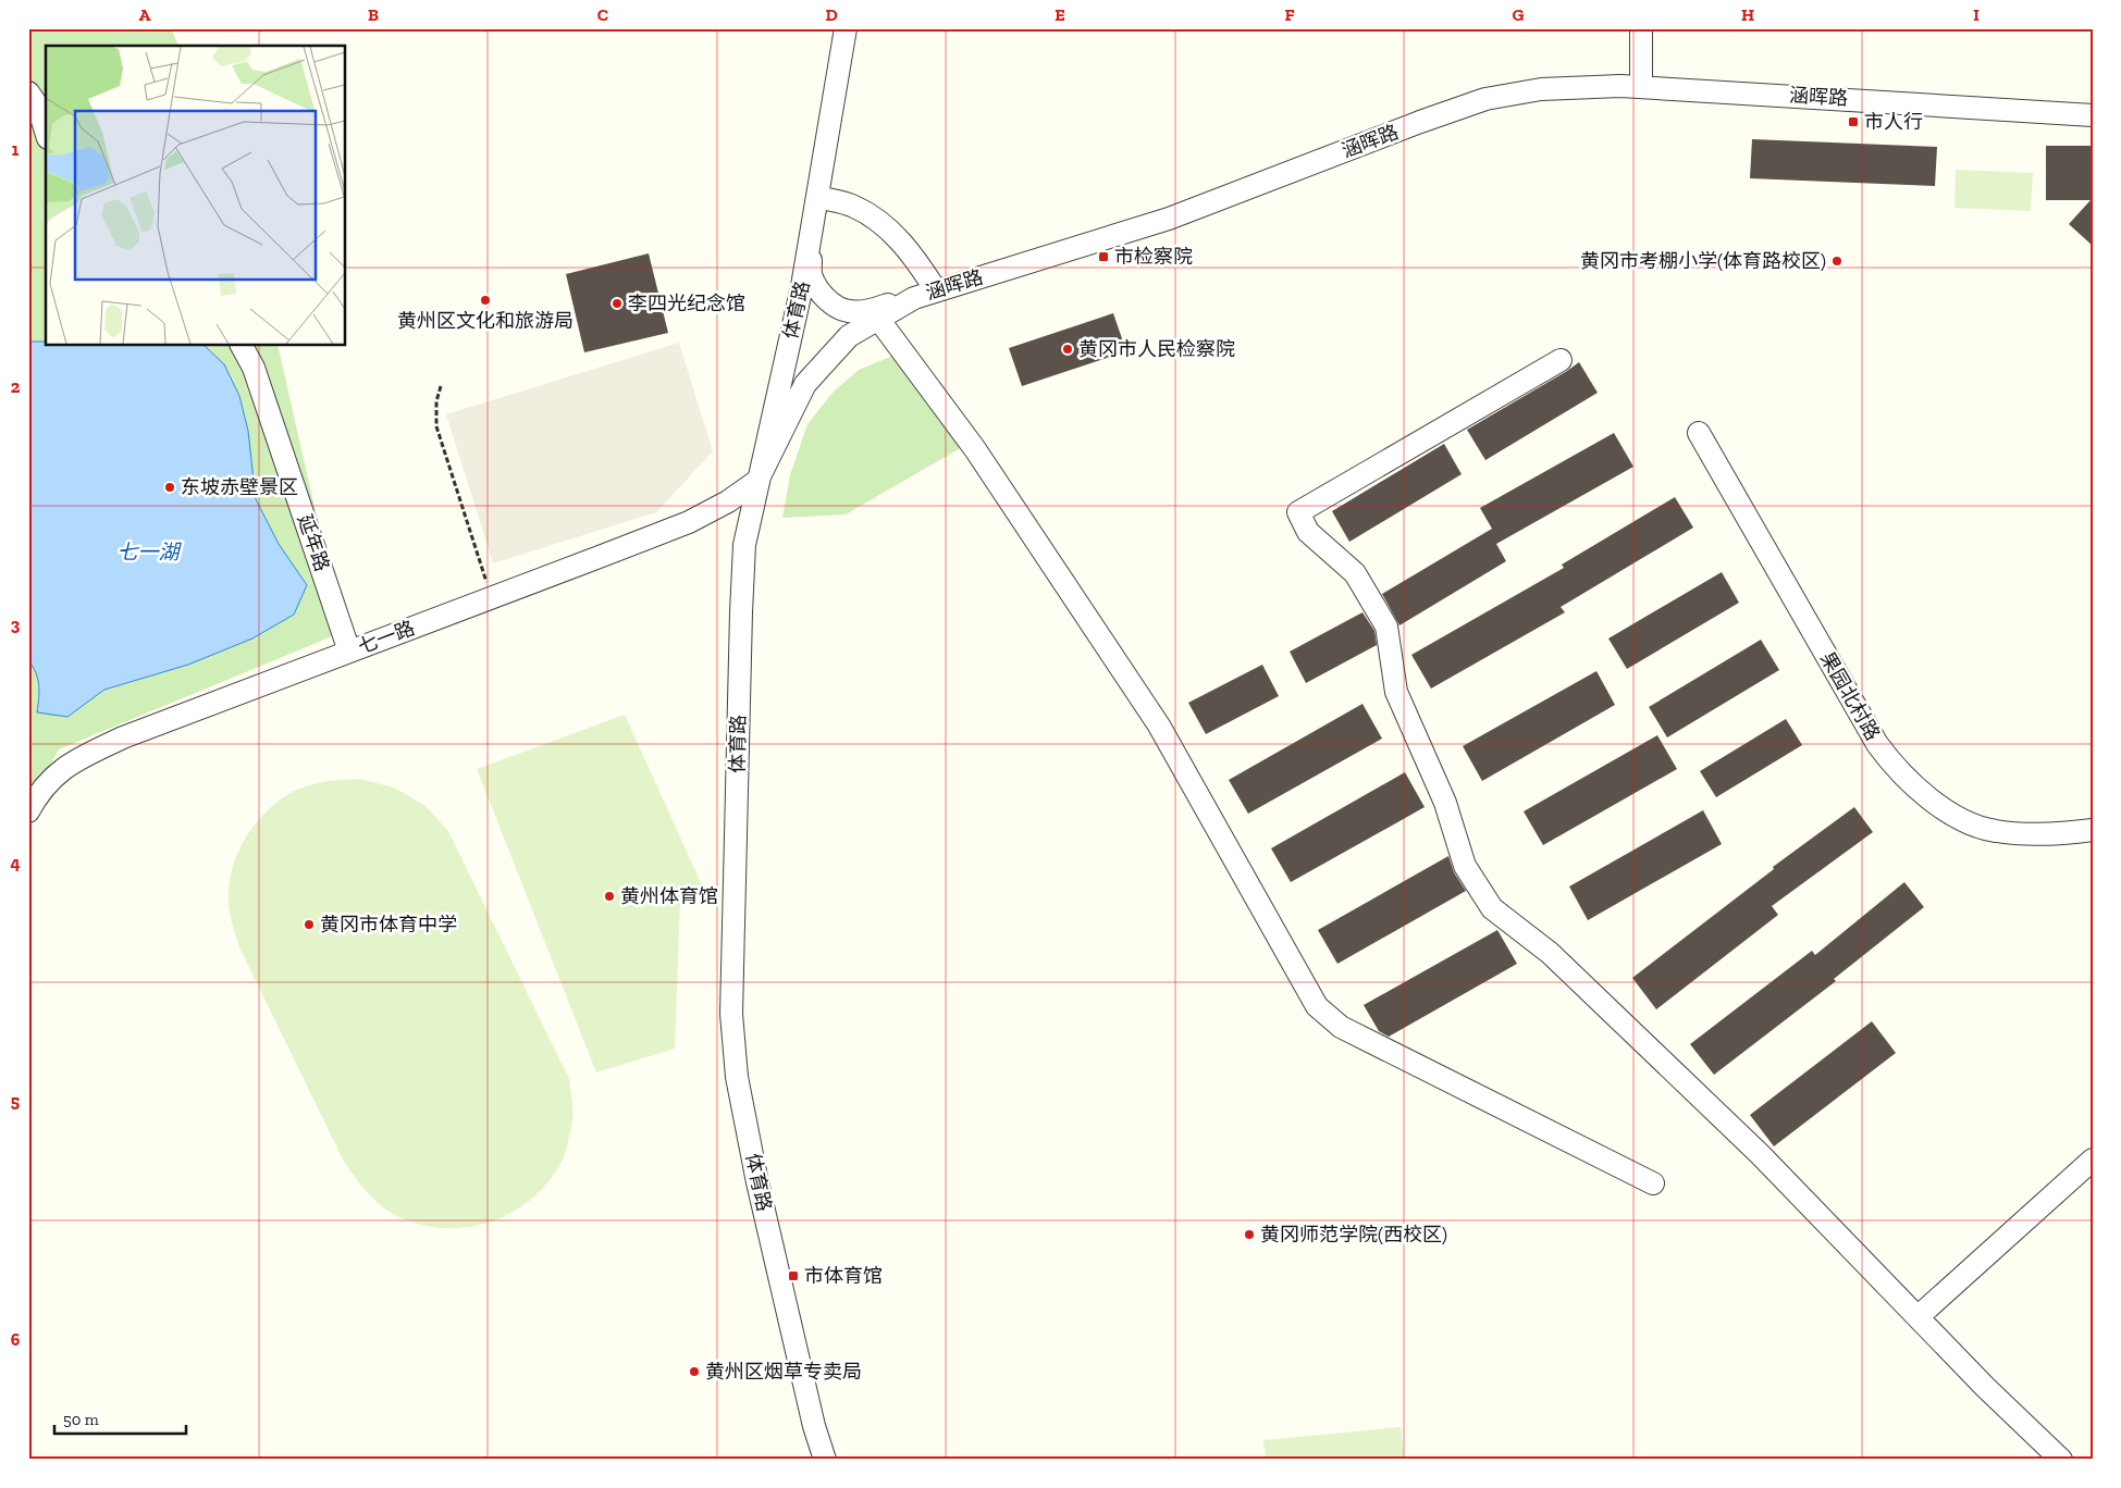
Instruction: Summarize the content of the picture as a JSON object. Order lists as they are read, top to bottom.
{
  "streets": {
    "street": [
      "涵晖路",
      "体育路",
      "延年路",
      "七一路",
      "果园北村路"
    ]
  },
  "crossings": [
    ["涵晖路", "体育路"],
    ["涵晖路", "七一路"],
    ["体育路", "七一路"],
    ["延年路", "七一路"]
  ],
  "water": ["七一湖"],
  "places": {
    "transit": ["市人行", "市检察院", "市体育馆"],
    "other": [
      "黄冈市考棚小学(体育路校区)",
      "黄州区文化和旅游局",
      "李四光纪念馆",
      "黄冈市人民检察院",
      "东坡赤壁景区",
      "黄州体育馆",
      "黄冈市体育中学",
      "黄冈师范学院(西校区)",
      "黄州区烟草专卖局"
    ]
  },
  "scale_bar": "50 m",
  "grid": {
    "columns": [
      "A",
      "B",
      "C",
      "D",
      "E",
      "F",
      "G",
      "H",
      "I"
    ],
    "rows": [
      "1",
      "2",
      "3",
      "4",
      "5",
      "6"
    ]
  }
}
